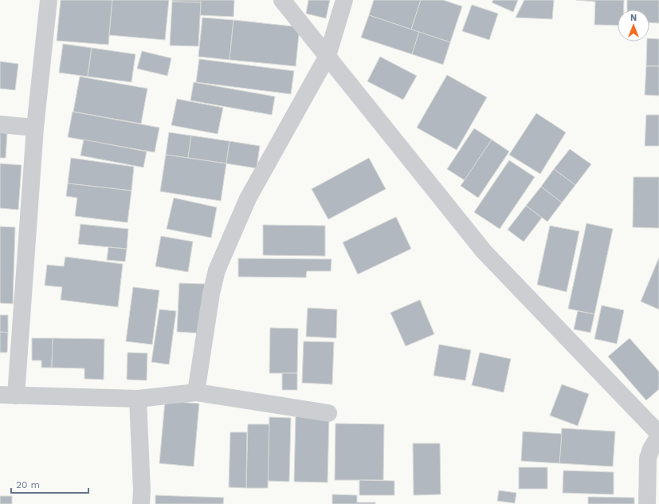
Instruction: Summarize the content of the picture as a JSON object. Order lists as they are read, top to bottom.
{
  "scale_bar": "20 m",
  "north": "top"
}
